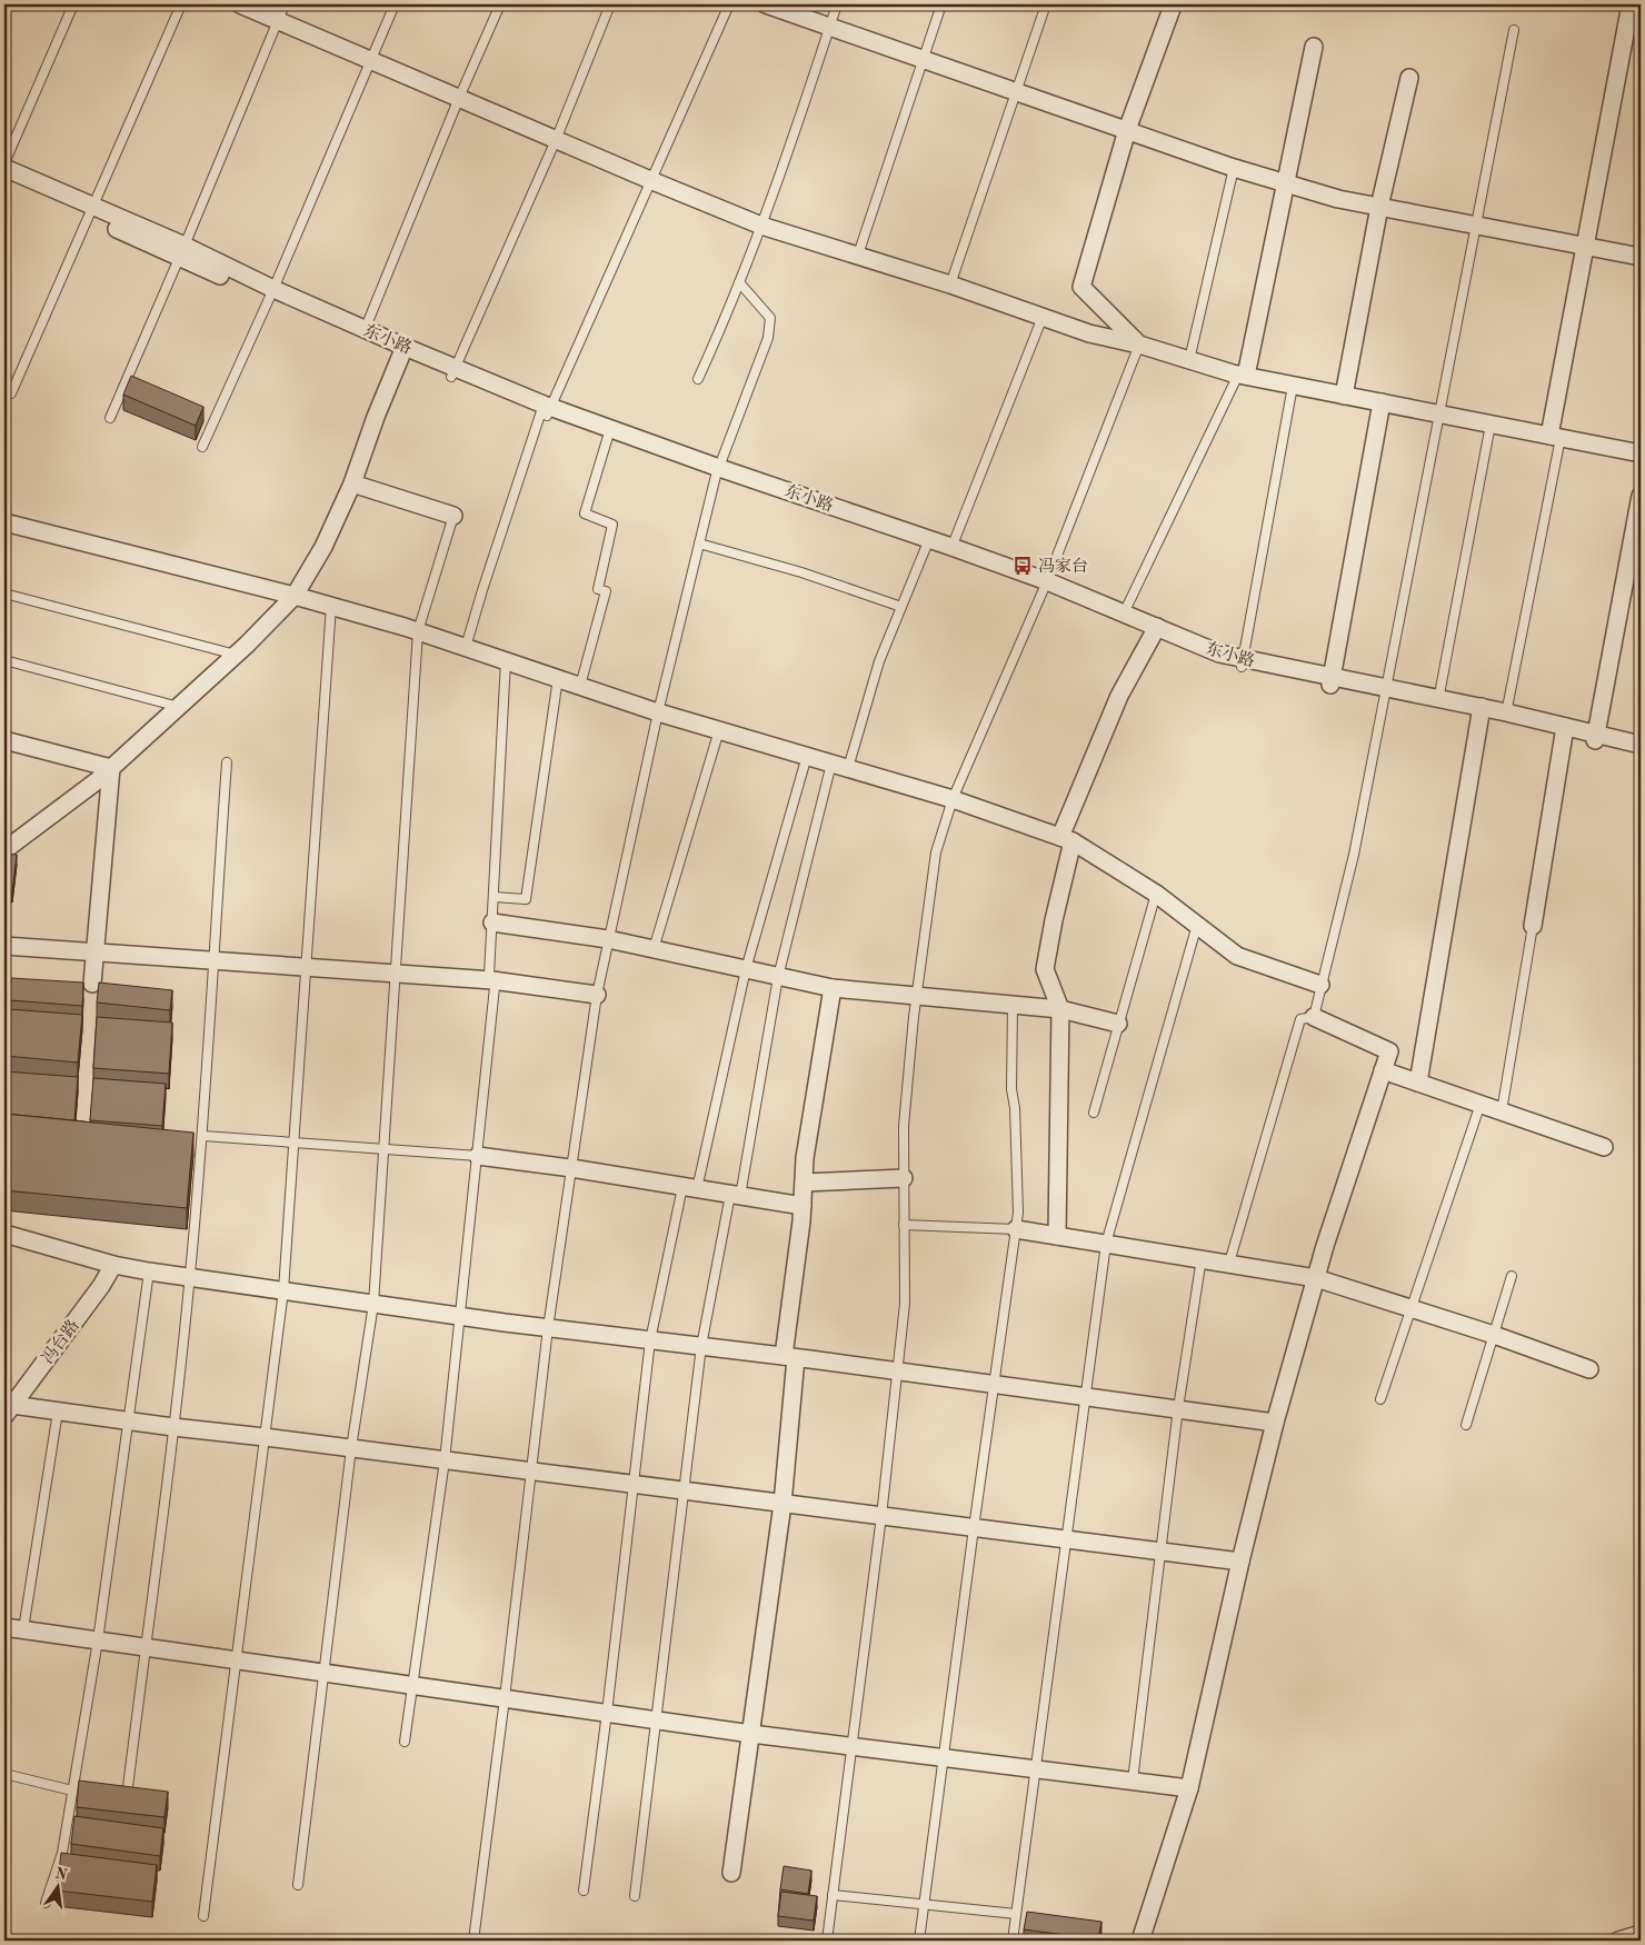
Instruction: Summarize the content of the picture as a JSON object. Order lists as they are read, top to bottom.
{
  "streets": {
    "street": ["东小路", "冯台路"]
  },
  "places": {
    "bus stop": ["冯家台"]
  },
  "north": "top"
}
